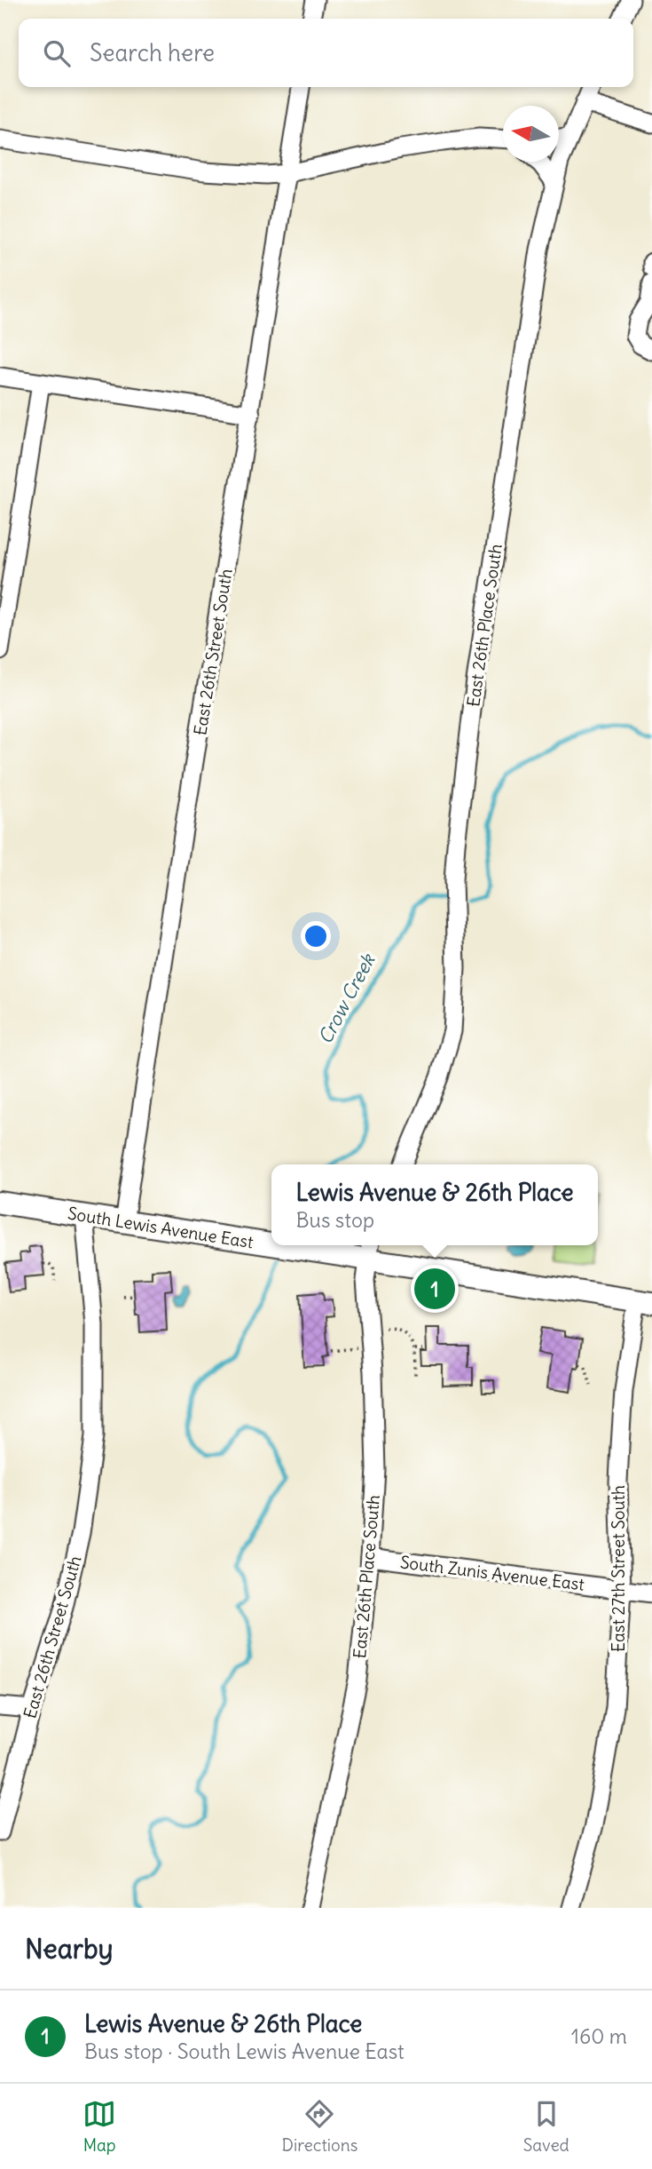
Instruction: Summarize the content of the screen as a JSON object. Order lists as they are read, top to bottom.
{
  "streets": {
    "main road": ["South Lewis Avenue East"],
    "street": [
      "East 26th Place South",
      "East 26th Street South",
      "East 27th Street South",
      "South Zunis Avenue East"
    ]
  },
  "crossings": [
    ["East 26th Place South", "South Lewis Avenue East"],
    ["East 26th Place South", "South Zunis Avenue East"],
    ["East 26th Street South", "South Lewis Avenue East"],
    ["South Lewis Avenue East", "East 27th Street South"],
    ["East 27th Street South", "South Zunis Avenue East"]
  ],
  "water": ["Crow Creek"],
  "north": "left",
  "page": {
    "search": "Search here",
    "popup": ["Lewis Avenue & 26th Place", "Bus stop"],
    "pins": "1",
    "heading": "Nearby",
    "list": [
      {
        "mark": "1",
        "name": "Lewis Avenue & 26th Place",
        "note": "Bus stop · South Lewis Avenue East",
        "value": "160 m"
      }
    ],
    "nav": ["Map", "Directions", "Saved"]
  }
}
